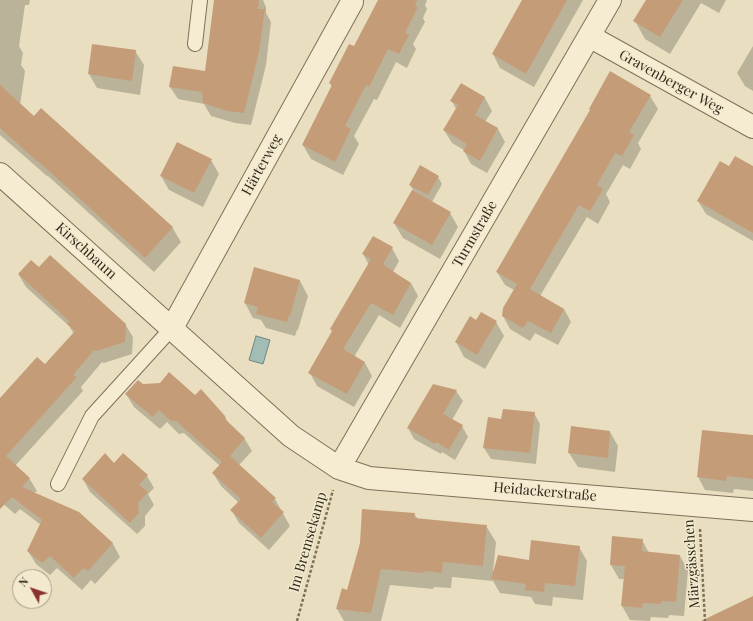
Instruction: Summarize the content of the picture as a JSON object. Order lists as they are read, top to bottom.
{
  "streets": {
    "street": [
      "Gravenberger Weg",
      "Härterweg",
      "Turmstraße",
      "Kirschbaum",
      "Heidackerstraße"
    ],
    "path": ["Im Bremsekamp", "Märzgässchen"]
  },
  "crossings": [
    ["Gravenberger Weg", "Turmstraße"],
    ["Härterweg", "Kirschbaum"],
    ["Turmstraße", "Kirschbaum"],
    ["Turmstraße", "Heidackerstraße"],
    ["Turmstraße", "Im Bremsekamp"],
    ["Kirschbaum", "Heidackerstraße"],
    ["Kirschbaum", "Im Bremsekamp"],
    ["Heidackerstraße", "Im Bremsekamp"],
    ["Heidackerstraße", "Märzgässchen"]
  ],
  "north": "top left"
}
